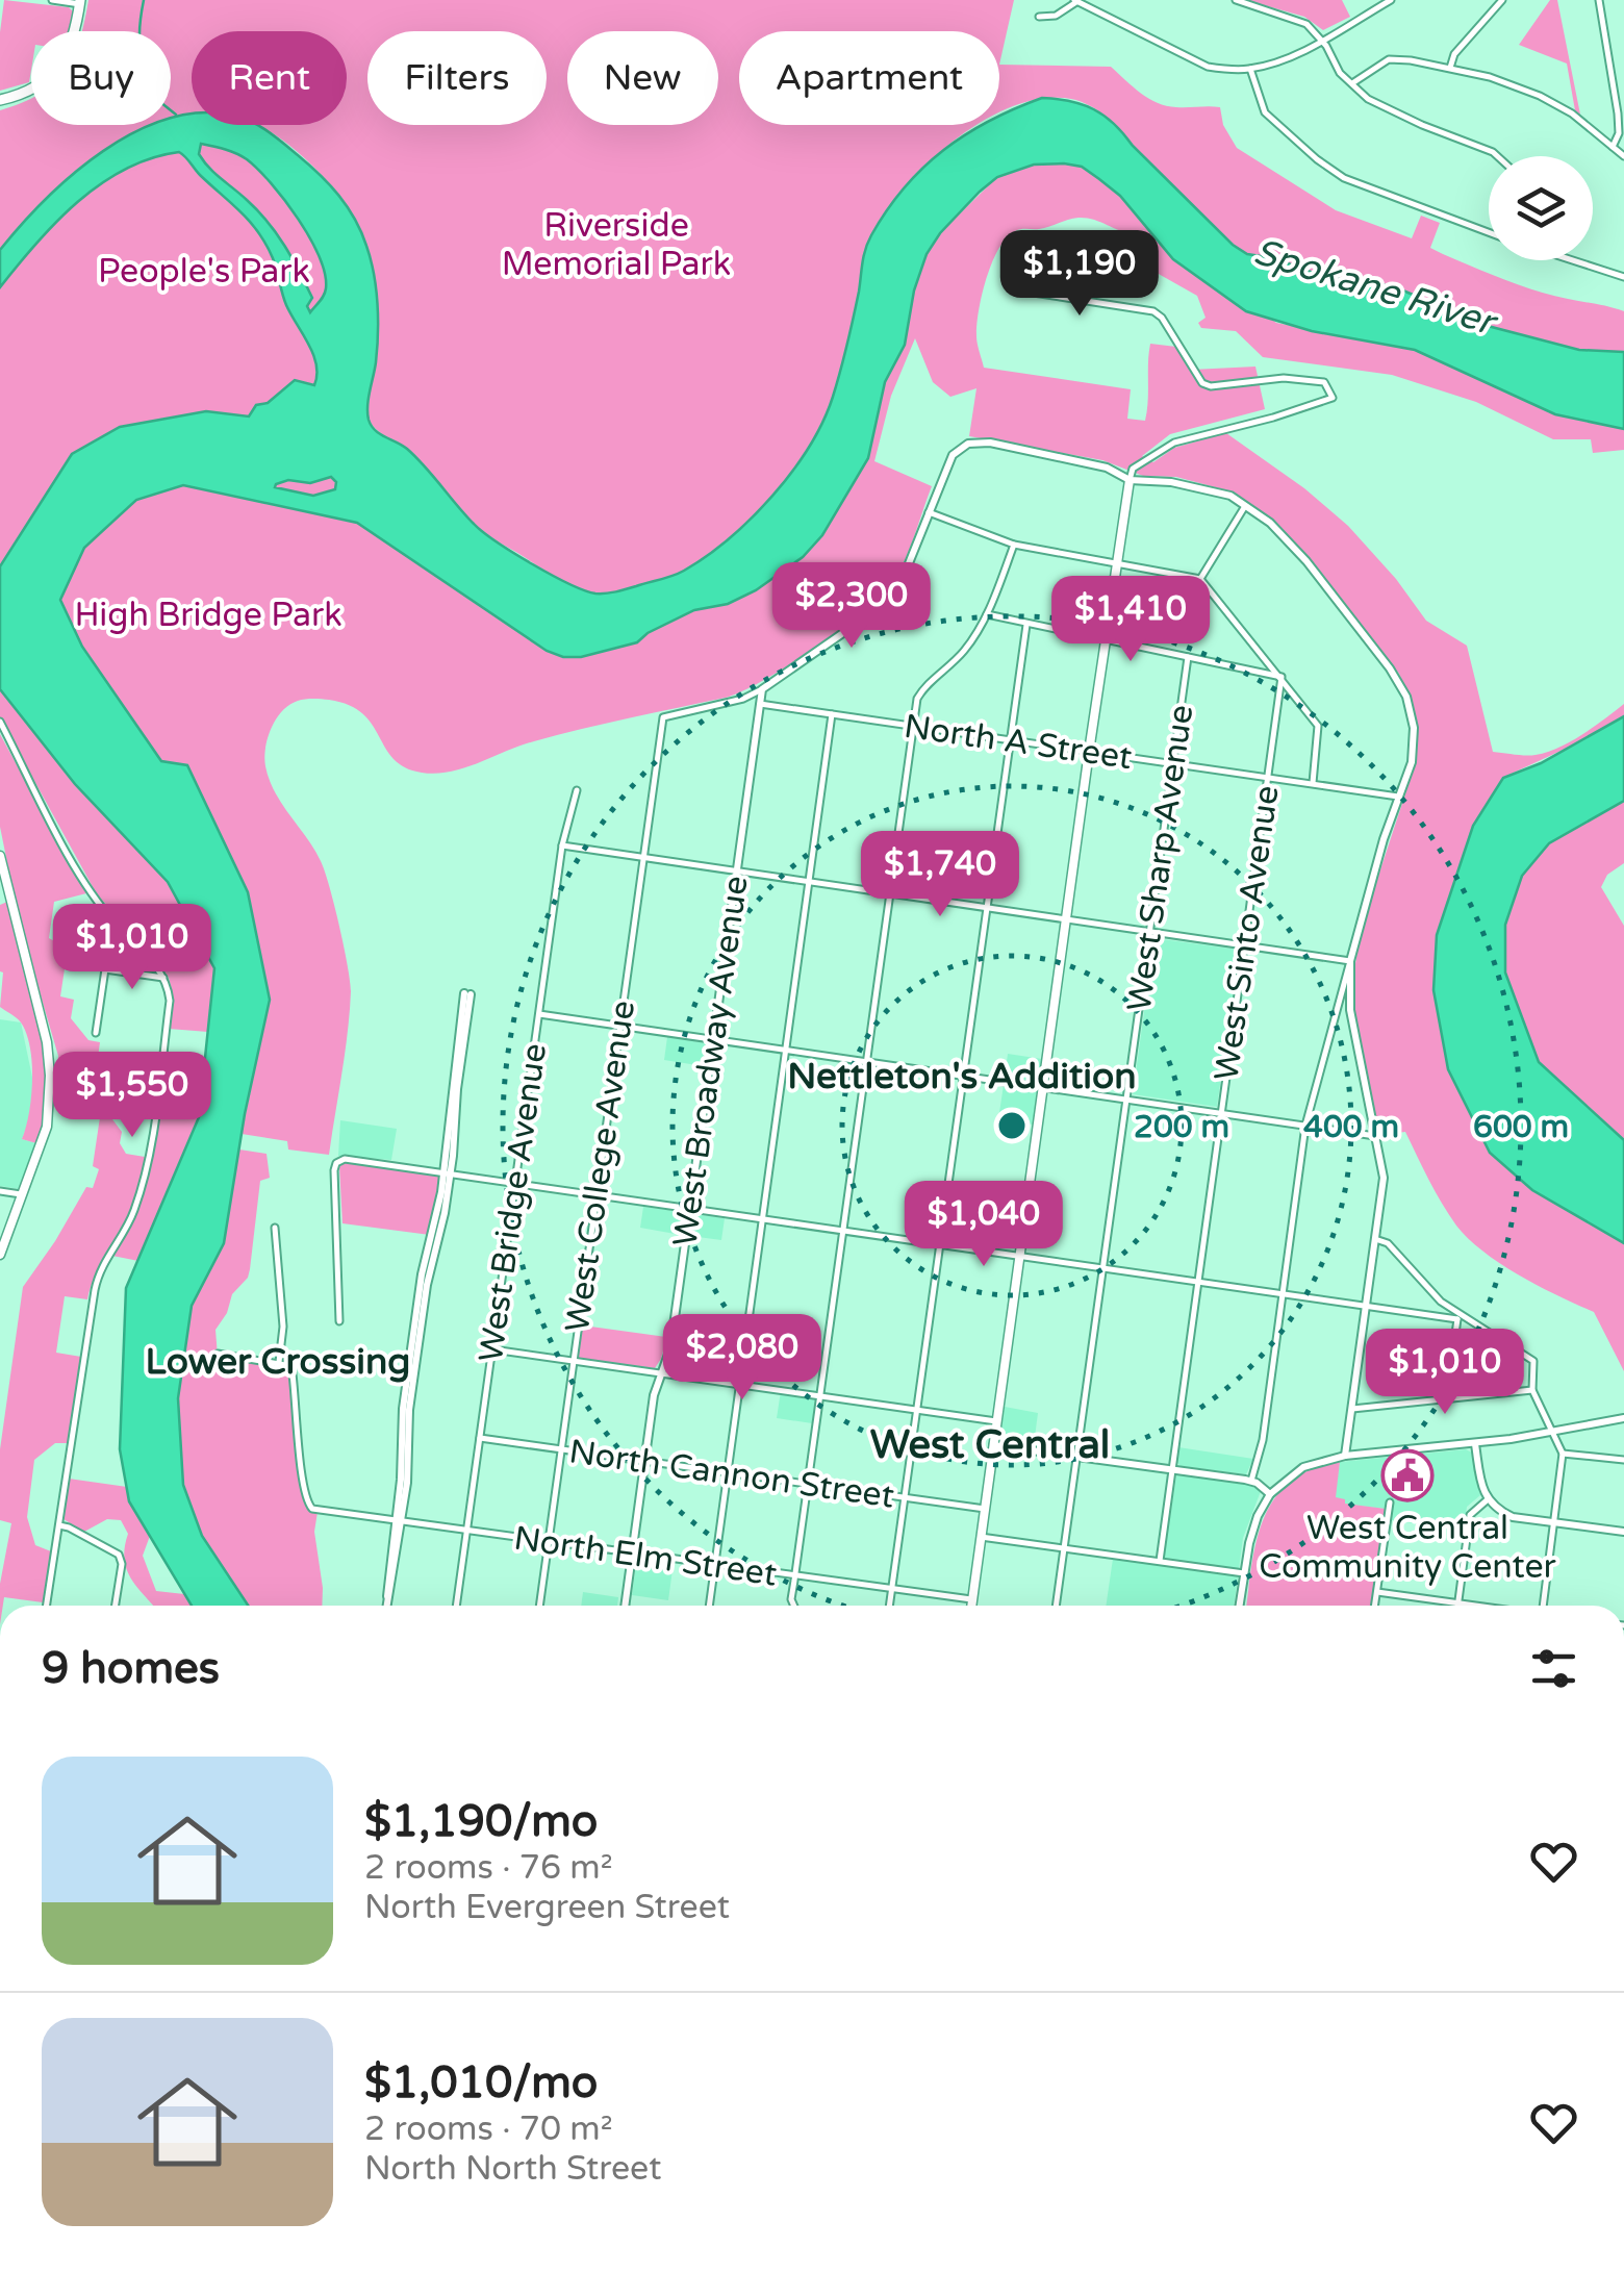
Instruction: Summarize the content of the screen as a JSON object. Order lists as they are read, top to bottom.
{
  "streets": {
    "street": [
      "North A Street",
      "West Sharp Avenue",
      "West Sinto Avenue",
      "West Broadway Avenue",
      "West College Avenue",
      "West Bridge Avenue",
      "North Cannon Street",
      "North Elm Street"
    ]
  },
  "crossings": [
    ["North A Street", "West Sharp Avenue"],
    ["North A Street", "West Sinto Avenue"],
    ["North A Street", "West Broadway Avenue"],
    ["West Broadway Avenue", "West College Avenue"],
    ["West Broadway Avenue", "North Cannon Street"],
    ["West Broadway Avenue", "North Elm Street"],
    ["West College Avenue", "North Cannon Street"],
    ["West College Avenue", "North Elm Street"],
    ["West Bridge Avenue", "North Cannon Street"],
    ["West Bridge Avenue", "North Elm Street"]
  ],
  "districts": ["Nettleton's Addition", "Lower Crossing", "West Central"],
  "water": ["Spokane River"],
  "parks": ["Riverside Memorial Park", "People's Park", "High Bridge Park"],
  "places": {
    "public building": ["West Central Community Center"]
  },
  "page": {
    "chip": [
      "Buy",
      "Rent",
      "Filters",
      "New",
      "Apartment"
    ],
    "price": [
      "$1,190",
      "$2,300",
      "$1,410",
      "$1,740",
      "$1,010",
      "$1,550",
      "$1,040",
      "$2,080",
      "$1,010"
    ],
    "heading": "9 homes",
    "list": [
      {
        "name": "$1,190/mo",
        "note": "2 rooms · 76 m² · North Evergreen Street"
      },
      {
        "name": "$1,010/mo",
        "note": "2 rooms · 70 m² · North North Street"
      }
    ]
  },
  "rings": ["200 m", "400 m", "600 m"]
}
